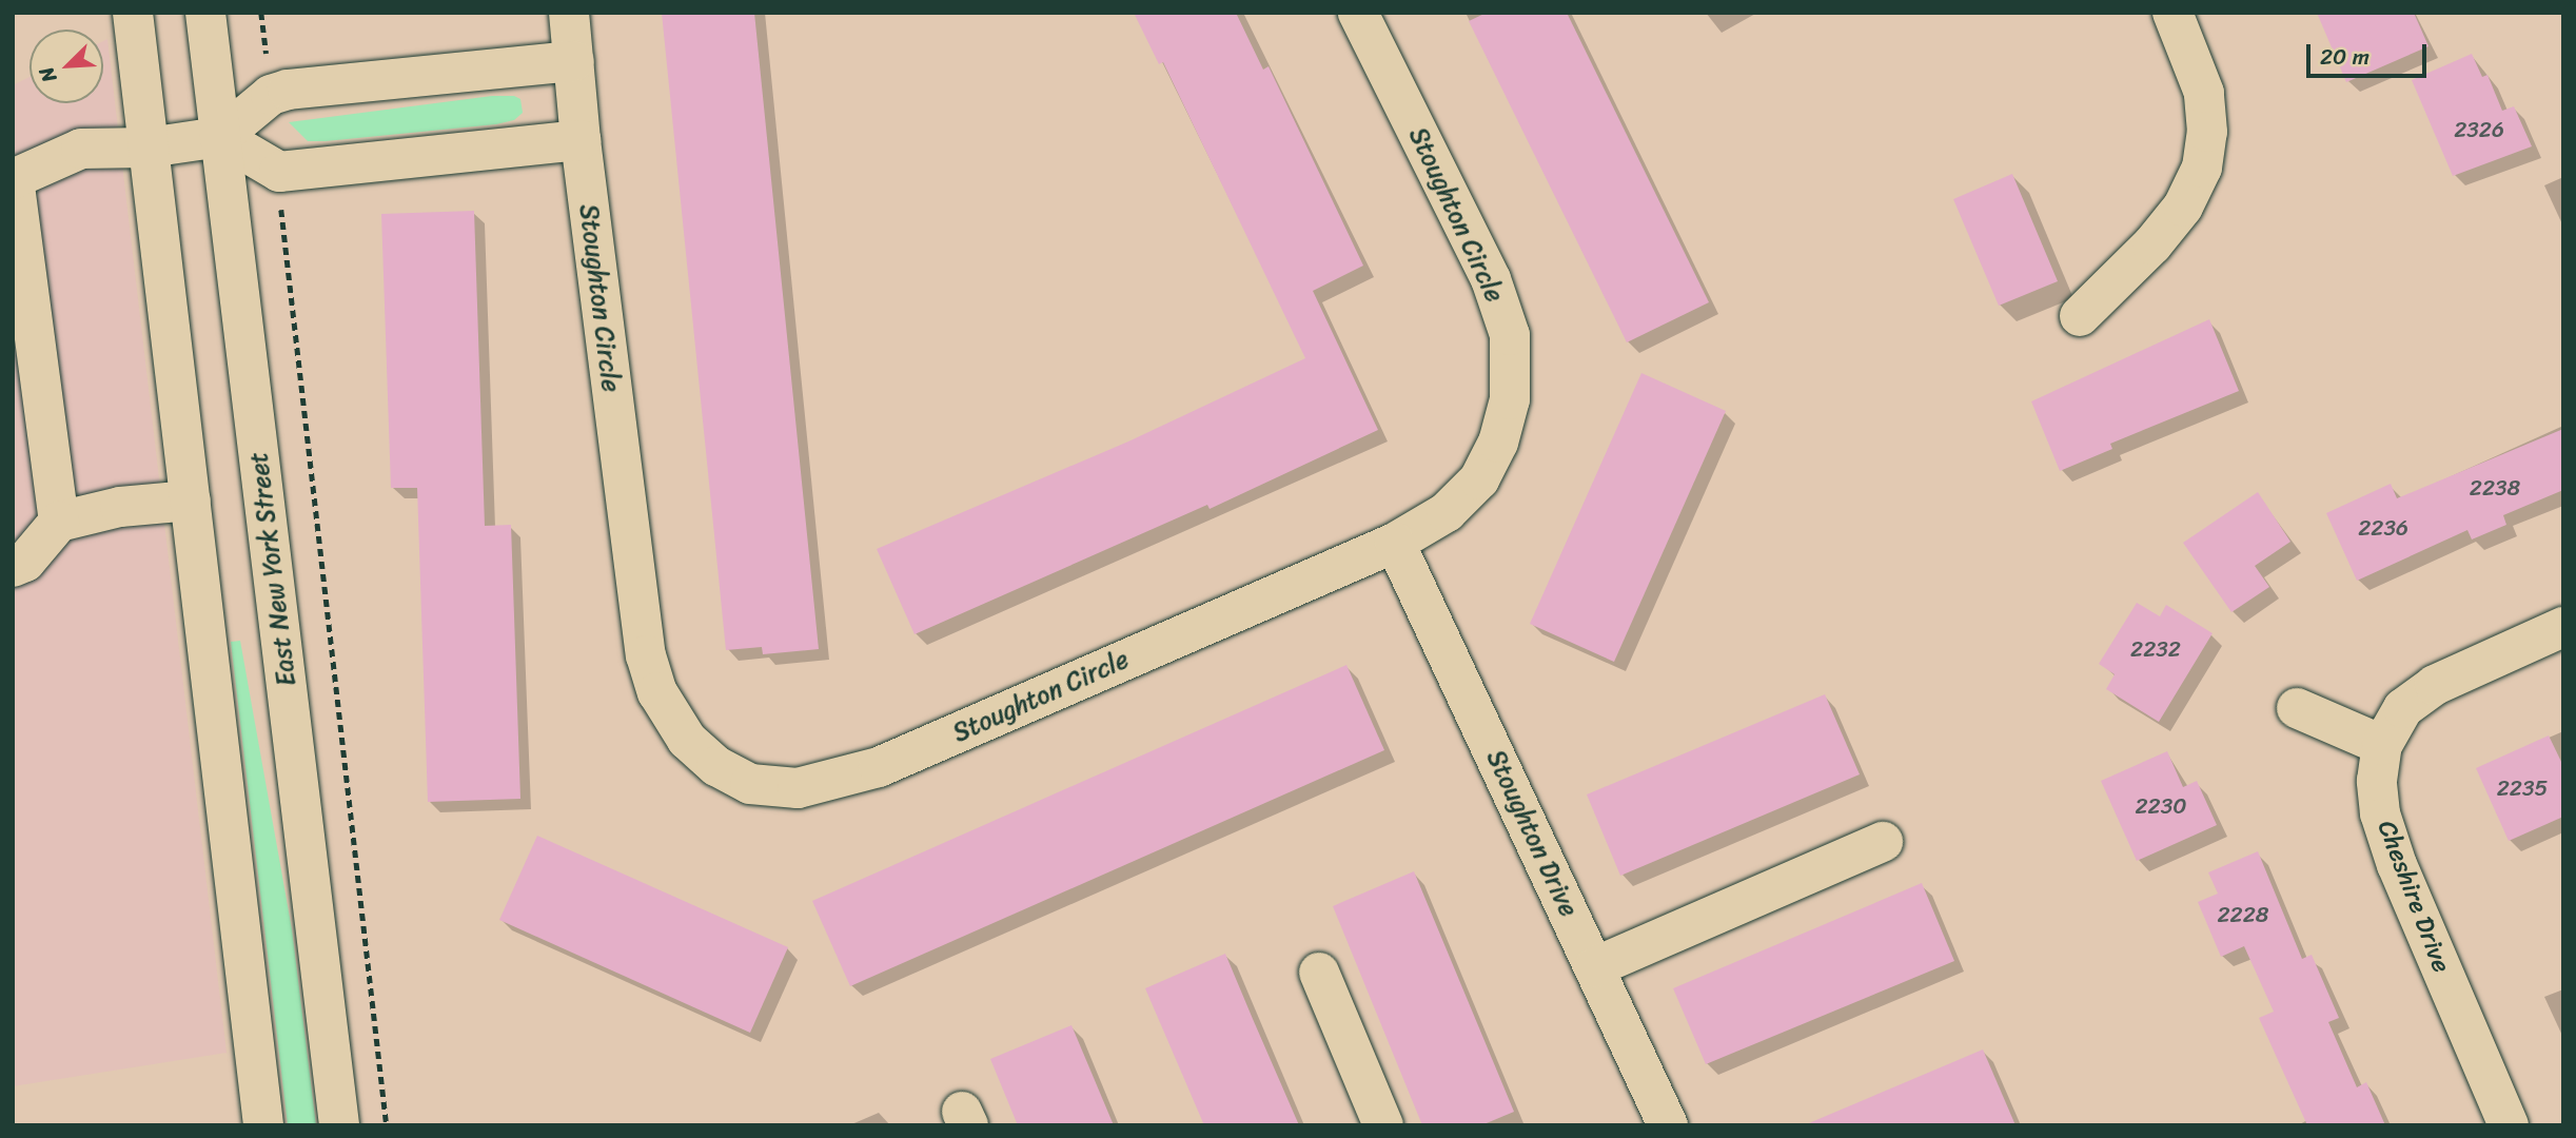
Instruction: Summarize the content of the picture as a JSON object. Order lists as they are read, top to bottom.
{
  "streets": {
    "street": [
      "Stoughton Circle",
      "East New York Street",
      "Stoughton Drive",
      "Cheshire Drive"
    ]
  },
  "crossings": [
    ["Stoughton Circle", "Stoughton Drive"]
  ],
  "house_numbers": [
    "2326",
    "2238",
    "2236",
    "2232",
    "2235",
    "2230",
    "2228"
  ],
  "scale_bar": "20 m",
  "north": "bottom left"
}
